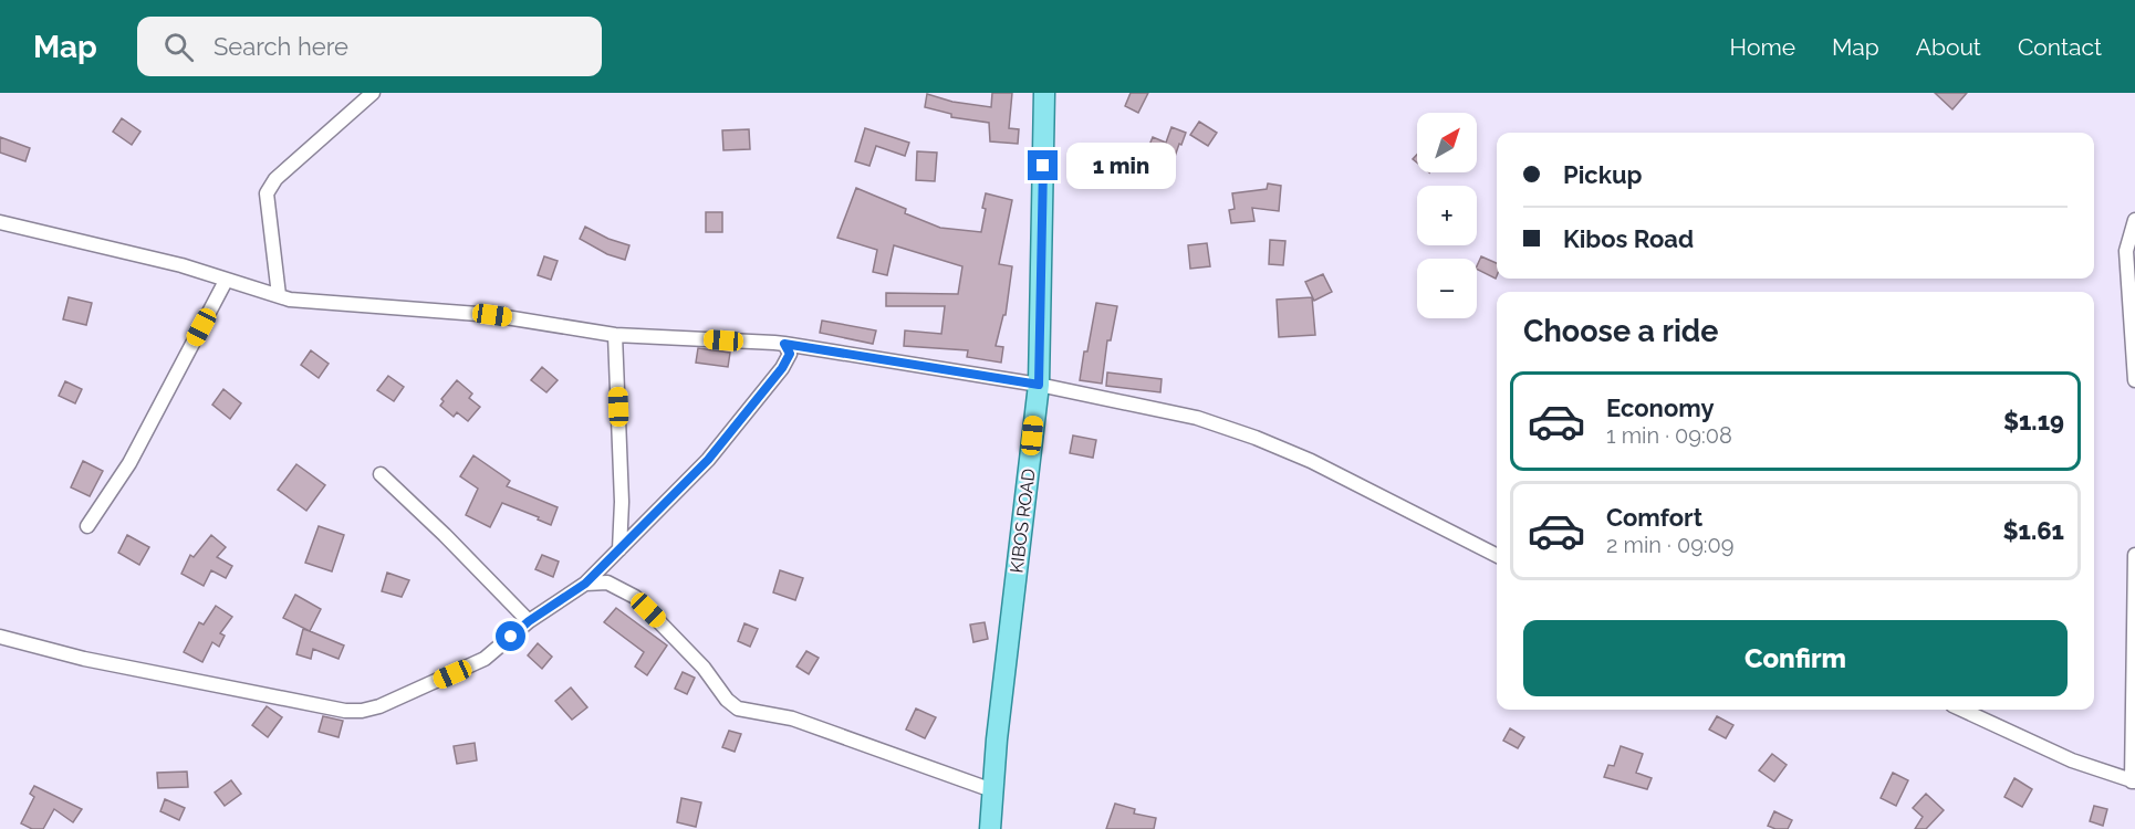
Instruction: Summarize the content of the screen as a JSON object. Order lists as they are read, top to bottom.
{
  "streets": {
    "main road": ["KIBOS ROAD"]
  },
  "north": "top right",
  "page": {
    "header": "Map",
    "search": "Search here",
    "nav": [
      "Home",
      "Map",
      "About",
      "Contact"
    ],
    "map_buttons": ["+", "−"],
    "banner": ["Pickup", "Kibos Road"],
    "bubble": "1 min",
    "heading": "Choose a ride",
    "list": [
      {
        "name": "Economy",
        "note": "1 min · 09:08",
        "value": "$1.19"
      },
      {
        "name": "Comfort",
        "note": "2 min · 09:09",
        "value": "$1.61"
      }
    ],
    "buttons": "Confirm"
  }
}
